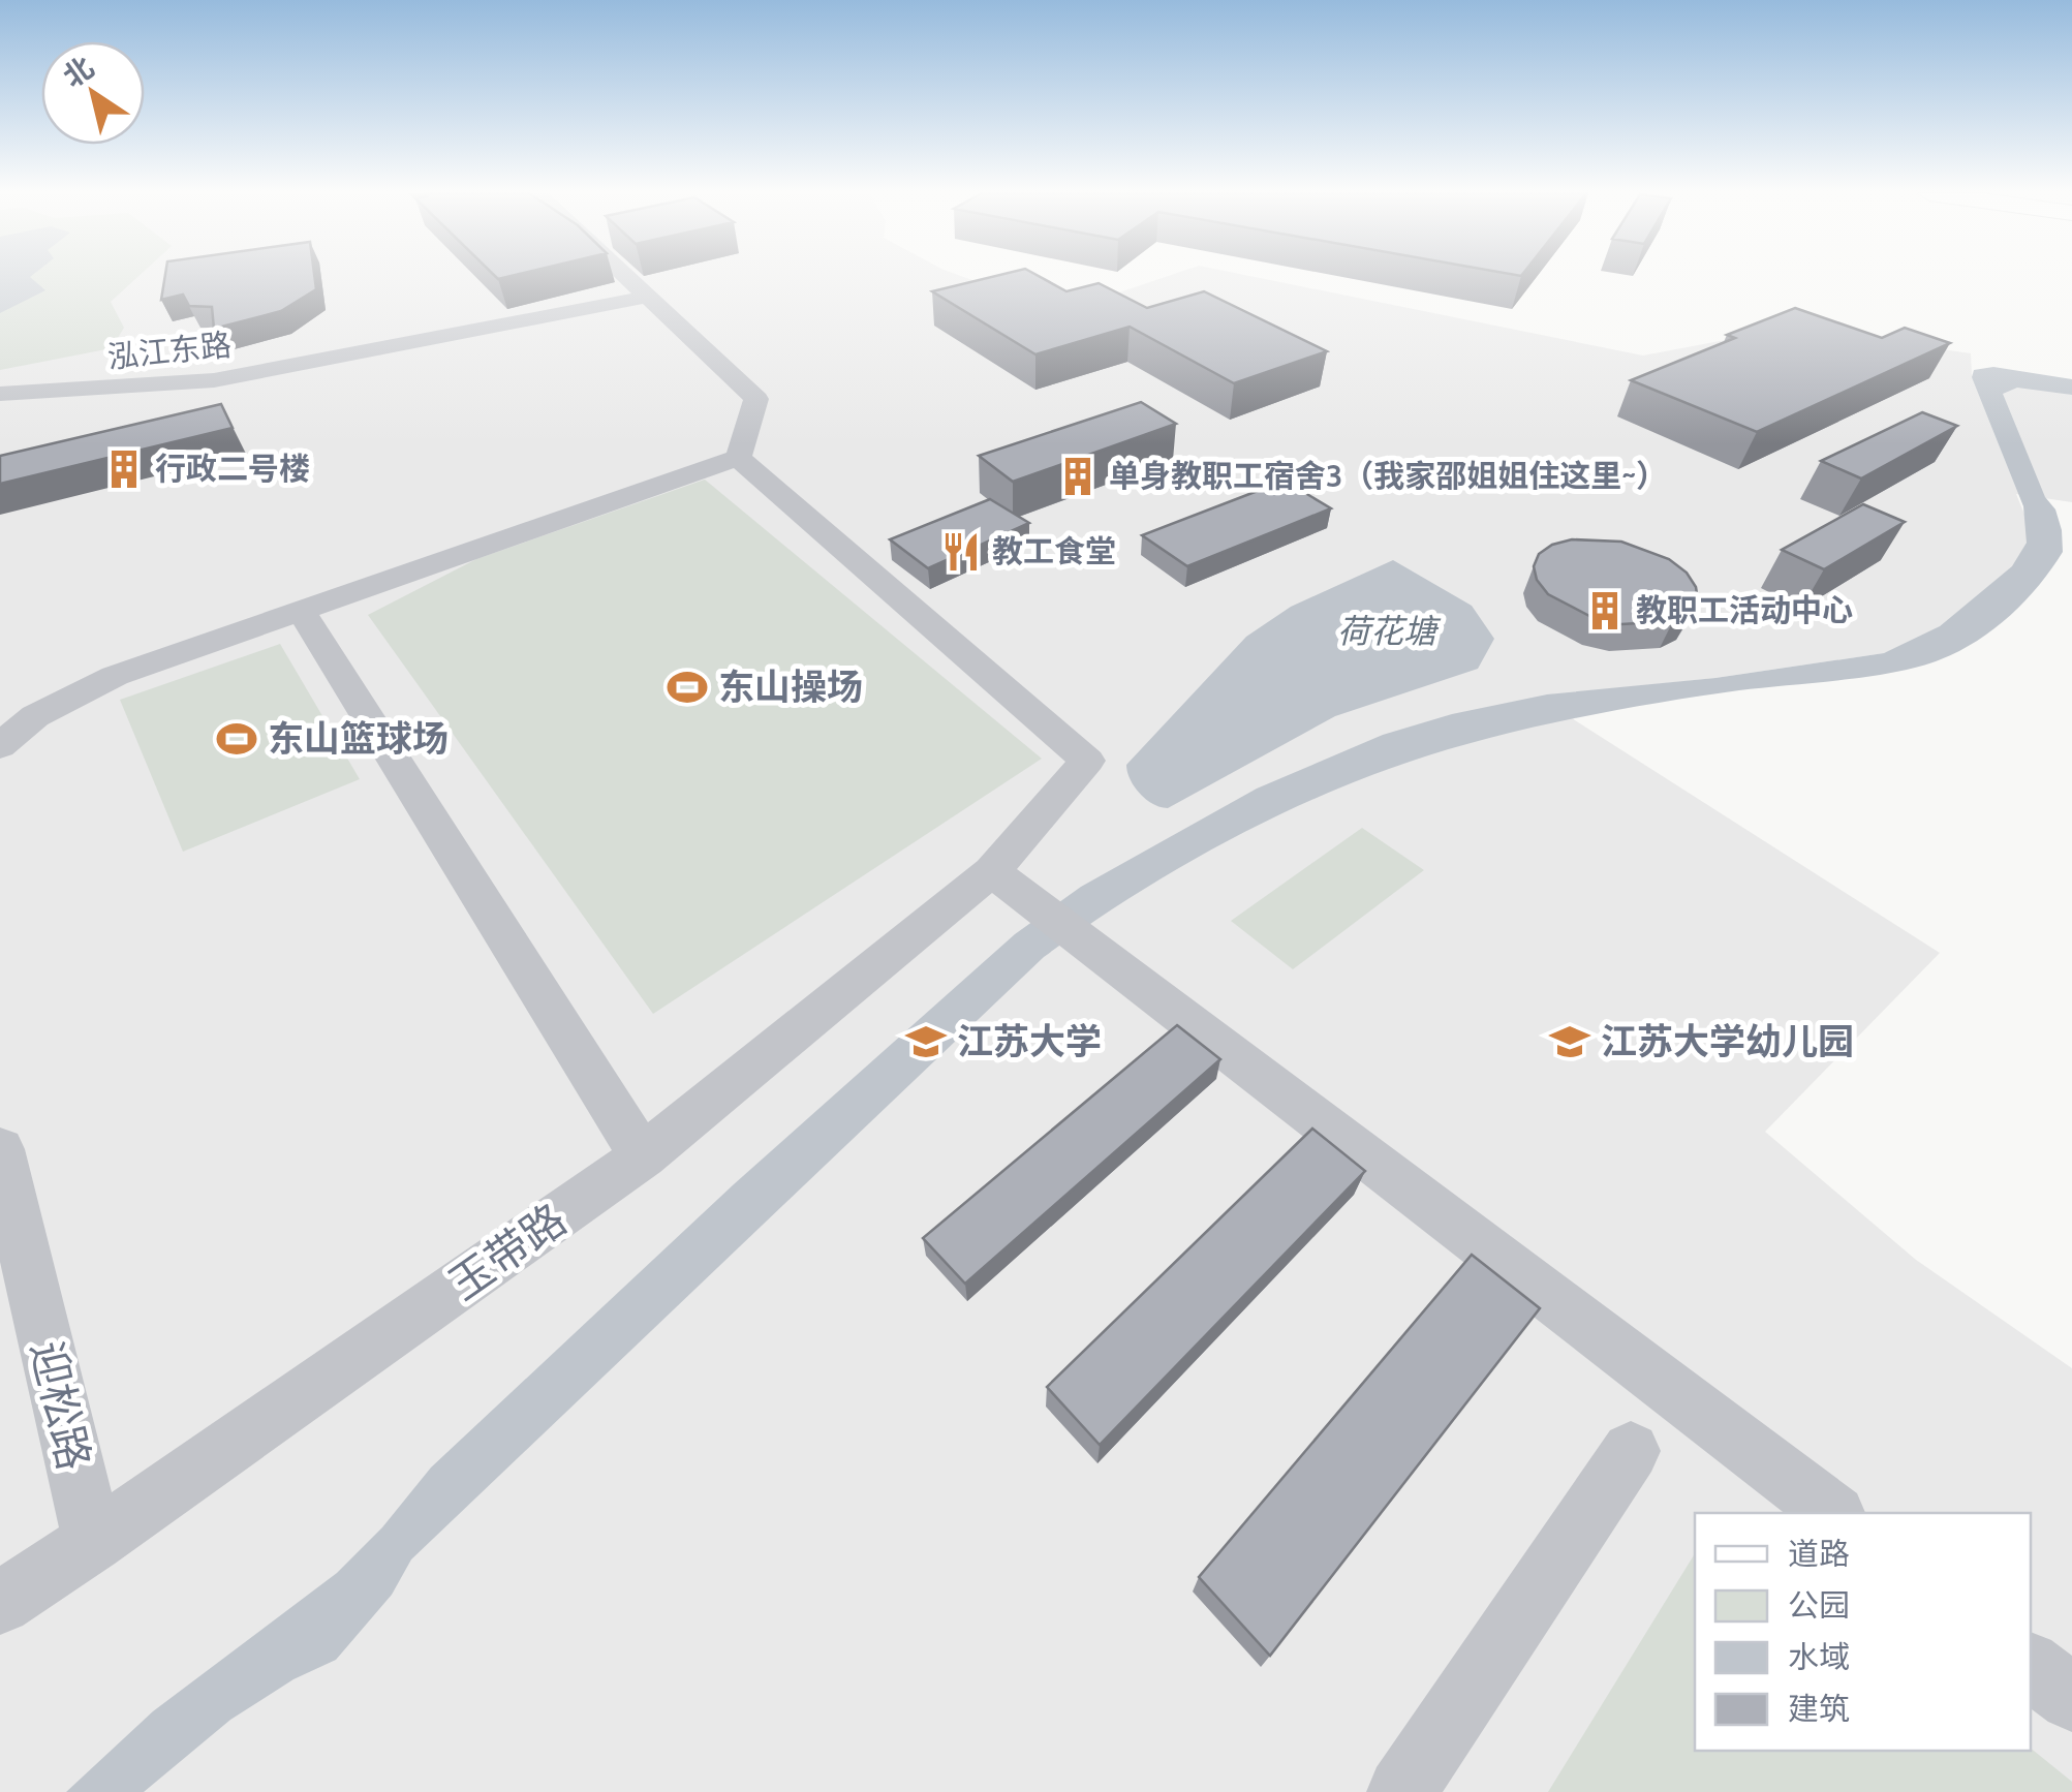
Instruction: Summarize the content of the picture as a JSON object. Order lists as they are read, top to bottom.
{
  "streets": {
    "street": ["泓江东路", "玉带路", "迎松路"]
  },
  "crossings": [
    ["玉带路", "迎松路"]
  ],
  "water": ["荷花塘"],
  "places": {
    "building": ["行政二号楼", "单身教职工宿舍3（我家邵姐姐住这里~）", "教职工活动中心"],
    "restaurant": ["教工食堂"],
    "sports": ["东山操场", "东山篮球场"],
    "school or university": ["江苏大学", "江苏大学幼儿园"]
  },
  "legend": [
    "道路",
    "公园",
    "水域",
    "建筑"
  ],
  "north": "top left"
}
